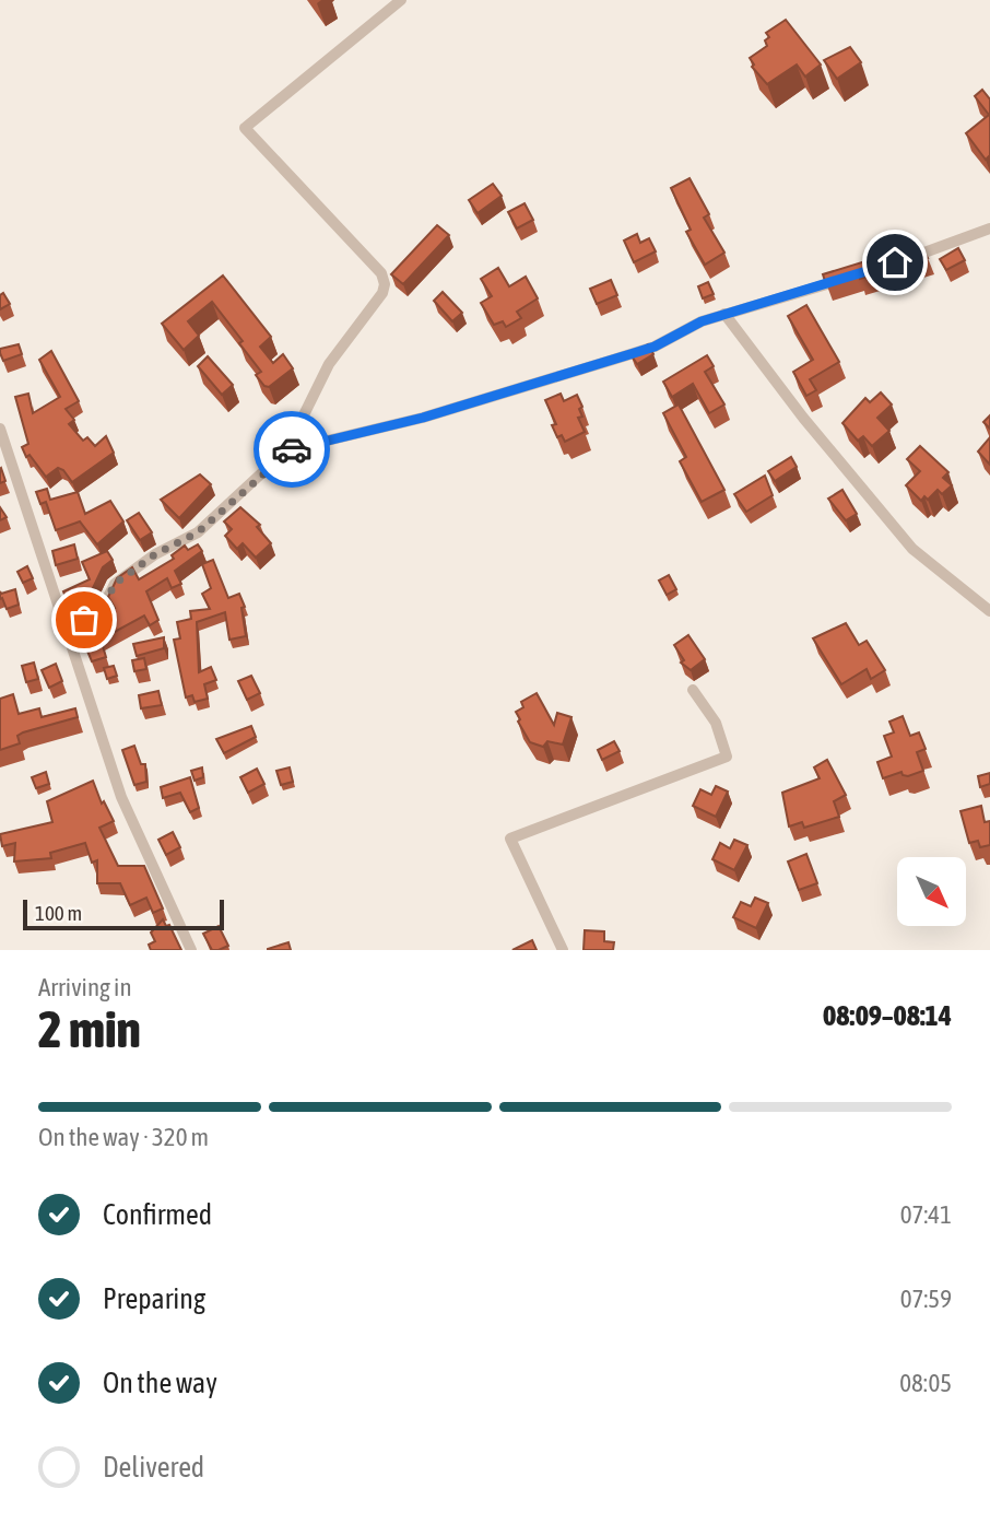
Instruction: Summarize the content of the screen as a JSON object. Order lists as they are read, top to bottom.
{
  "scale_bar": "100 m",
  "north": "bottom right",
  "page": {
    "scale": "100 m",
    "heading": ["2 min", "Arriving in", "08:09–08:14"],
    "bar": "On the way · 320 m",
    "list": [
      ["Confirmed", "07:41"],
      ["Preparing", "07:59"],
      ["On the way", "08:05"],
      "Delivered"
    ]
  }
}
